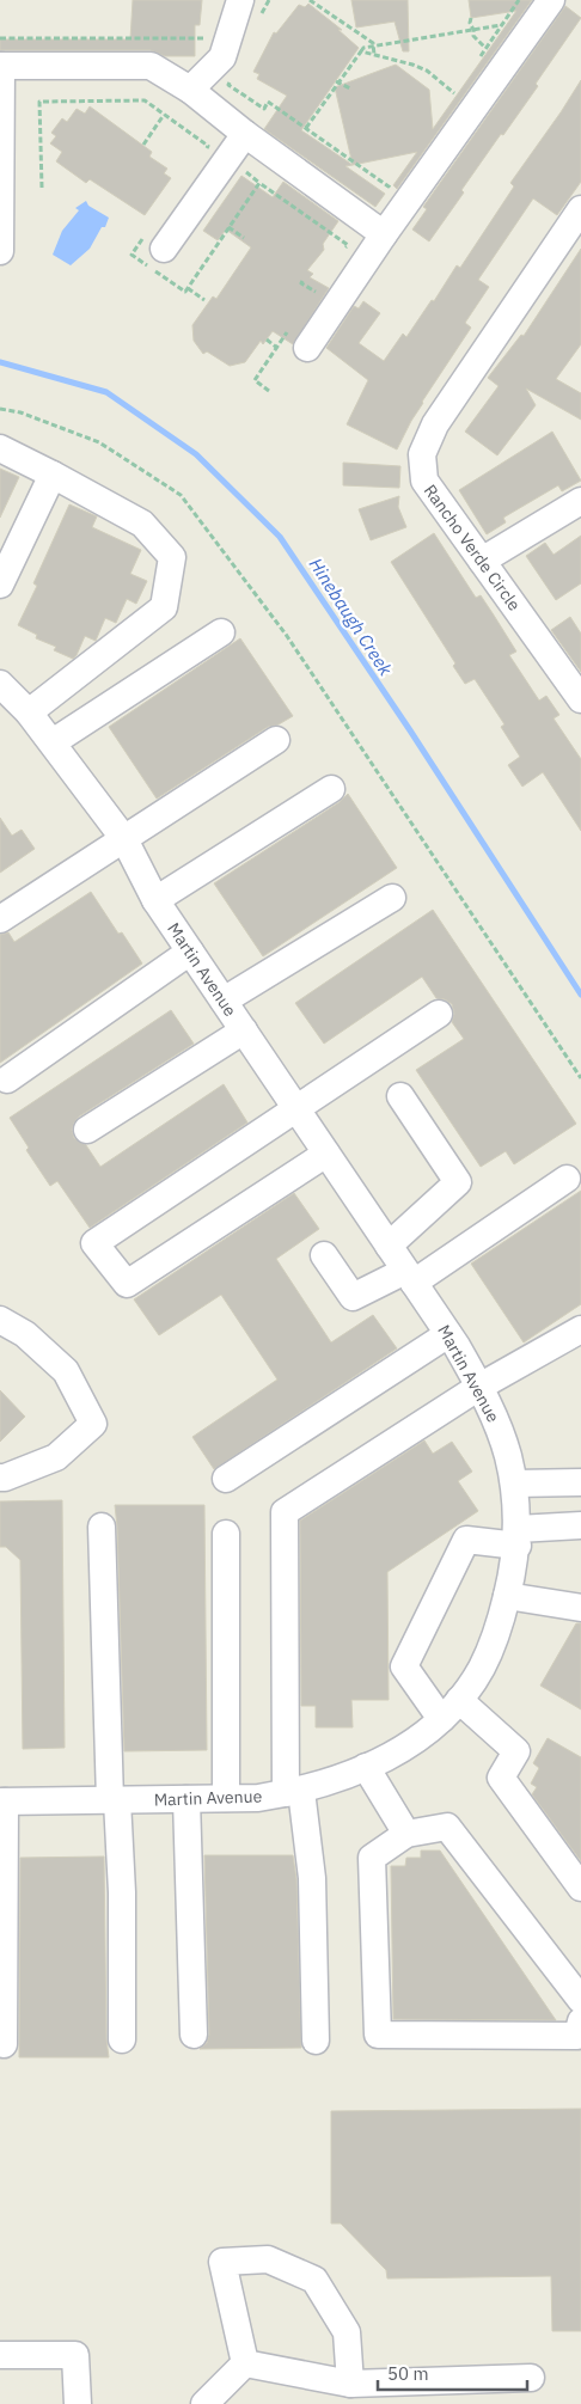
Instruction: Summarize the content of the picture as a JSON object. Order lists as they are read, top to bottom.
{
  "streets": {
    "street": ["Rancho Verde Circle", "Martin Avenue"]
  },
  "water": ["Hinebaugh Creek"],
  "scale_bar": "50 m"
}
